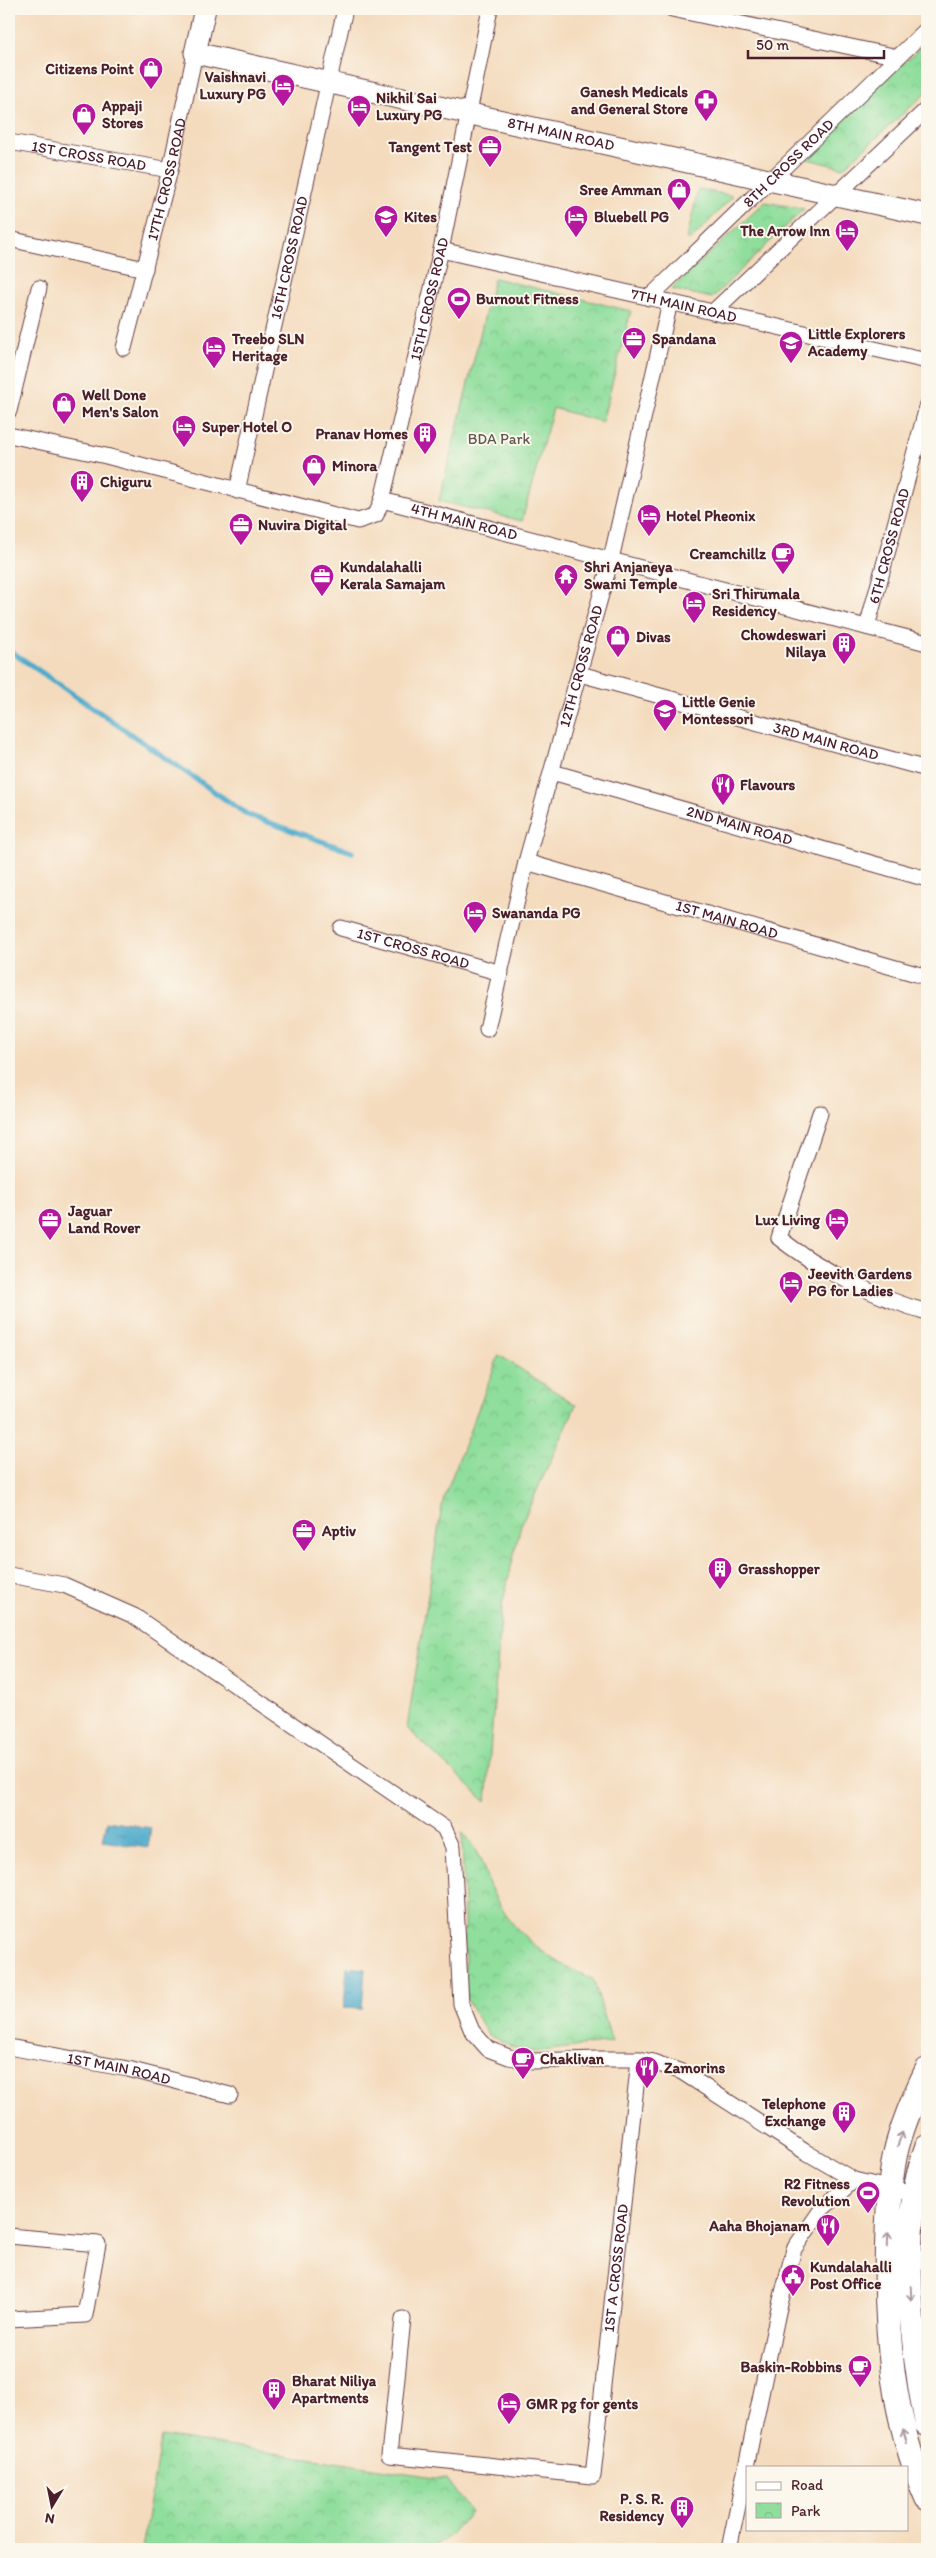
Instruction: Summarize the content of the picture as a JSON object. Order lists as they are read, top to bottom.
{
  "streets": {
    "street": [
      "8TH MAIN ROAD",
      "1ST CROSS ROAD",
      "8TH CROSS ROAD",
      "17TH CROSS ROAD",
      "16TH CROSS ROAD",
      "15TH CROSS ROAD",
      "7TH MAIN ROAD",
      "4TH MAIN ROAD",
      "6TH CROSS ROAD",
      "12TH CROSS ROAD",
      "3RD MAIN ROAD",
      "2ND MAIN ROAD",
      "1ST MAIN ROAD",
      "1ST A CROSS ROAD"
    ]
  },
  "crossings": [
    ["8TH MAIN ROAD", "8TH CROSS ROAD"],
    ["8TH MAIN ROAD", "17TH CROSS ROAD"],
    ["8TH MAIN ROAD", "16TH CROSS ROAD"],
    ["8TH MAIN ROAD", "15TH CROSS ROAD"],
    ["1ST CROSS ROAD", "17TH CROSS ROAD"],
    ["1ST CROSS ROAD", "12TH CROSS ROAD"],
    ["8TH CROSS ROAD", "7TH MAIN ROAD"],
    ["15TH CROSS ROAD", "7TH MAIN ROAD"],
    ["15TH CROSS ROAD", "4TH MAIN ROAD"],
    ["7TH MAIN ROAD", "12TH CROSS ROAD"],
    ["4TH MAIN ROAD", "6TH CROSS ROAD"],
    ["4TH MAIN ROAD", "12TH CROSS ROAD"],
    ["12TH CROSS ROAD", "3RD MAIN ROAD"],
    ["12TH CROSS ROAD", "2ND MAIN ROAD"],
    ["12TH CROSS ROAD", "1ST MAIN ROAD"]
  ],
  "parks": ["BDA Park"],
  "places": {
    "shop": [
      "Citizens Point",
      "Appaji Stores",
      "Sree Amman",
      "Well Done Men's Salon",
      "Minora",
      "Divas"
    ],
    "hotel": [
      "Vaishnavi Luxury PG",
      "Nikhil Sai Luxury PG",
      "Bluebell PG",
      "The Arrow Inn",
      "Treebo SLN Heritage",
      "Super Hotel O",
      "Hotel Pheonix",
      "Sri Thirumala Residency",
      "Swananda PG",
      "Lux Living",
      "Jeevith Gardens PG for Ladies",
      "GMR pg for gents"
    ],
    "pharmacy": ["Ganesh Medicals and General Store"],
    "office": [
      "Tangent Test",
      "Spandana",
      "Nuvira Digital",
      "Kundalahalli Kerala Samajam",
      "Jaguar Land Rover",
      "Aptiv"
    ],
    "school or university": ["Kites", "Little Explorers Academy", "Little Genie Montessori"],
    "sports": ["Burnout Fitness", "R2 Fitness Revolution"],
    "building": [
      "Pranav Homes",
      "Chiguru",
      "Chowdeswari Nilaya",
      "Grasshopper",
      "Telephone Exchange",
      "Bharat Niliya Apartments",
      "P. S. R. Residency"
    ],
    "cafe": ["Creamchillz", "Chaklivan", "Baskin-Robbins"],
    "temple": ["Shri Anjaneya Swami Temple"],
    "restaurant": ["Flavours", "Zamorins", "Aaha Bhojanam"],
    "public building": ["Kundalahalli Post Office"]
  },
  "legend": ["Road", "Park"],
  "scale_bar": "50 m",
  "north": "bottom"
}
